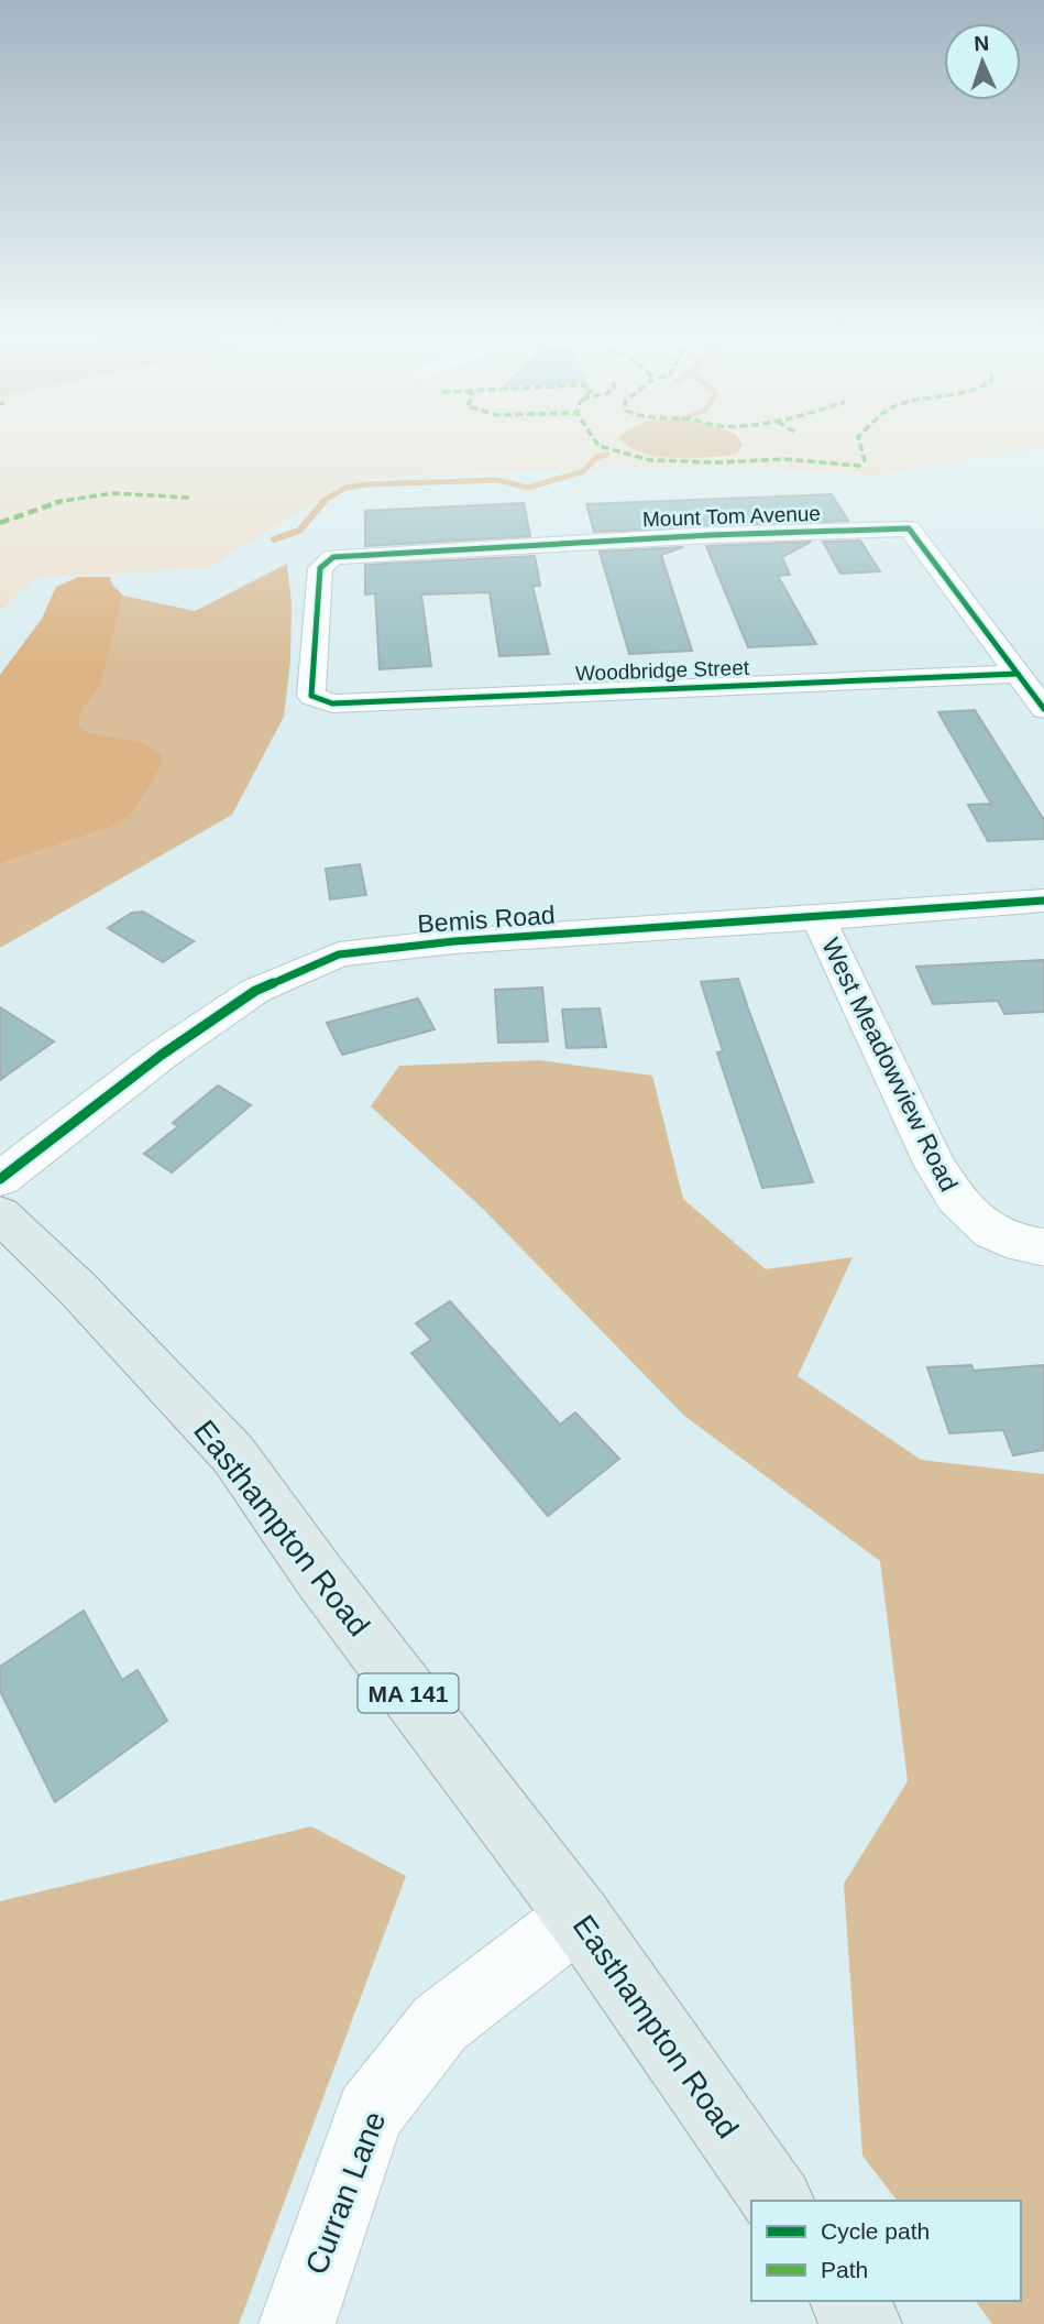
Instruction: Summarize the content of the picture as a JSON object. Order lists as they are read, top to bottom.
{
  "streets": {
    "main road": ["Easthampton Road", "MA 141"],
    "street": [
      "Mount Tom Avenue",
      "Woodbridge Street",
      "Bemis Road",
      "West Meadowview Road",
      "Curran Lane"
    ]
  },
  "crossings": [
    ["Mount Tom Avenue", "Woodbridge Street"],
    ["Bemis Road", "West Meadowview Road"],
    ["Easthampton Road", "Curran Lane"]
  ],
  "legend": ["Cycle path", "Path"],
  "north": "top"
}
